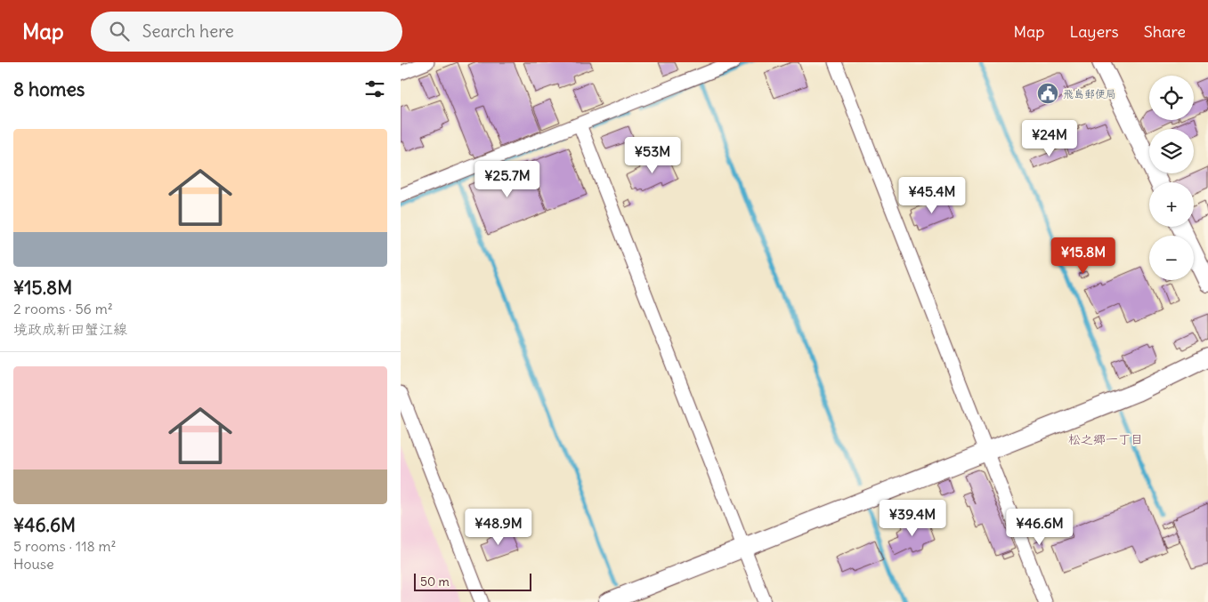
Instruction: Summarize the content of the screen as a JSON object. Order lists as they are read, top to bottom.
{
  "districts": ["松之郷一丁目"],
  "places": {
    "public building": ["飛島郵便局"]
  },
  "scale_bar": "50 m",
  "page": {
    "header": "Map",
    "search": "Search here",
    "nav": ["Map", "Layers", "Share"],
    "heading": "8 homes",
    "map_buttons": ["+", "−"],
    "list": [
      {
        "name": "¥15.8M",
        "note": "2 rooms · 56 m² · 境政成新田蟹江線"
      },
      {
        "name": "¥46.6M",
        "note": "5 rooms · 118 m² · House"
      }
    ],
    "price": [
      "¥24M",
      "¥53M",
      "¥25.7M",
      "¥45.4M",
      "¥15.8M",
      "¥39.4M",
      "¥48.9M",
      "¥46.6M"
    ],
    "scale": "50 m"
  }
}
